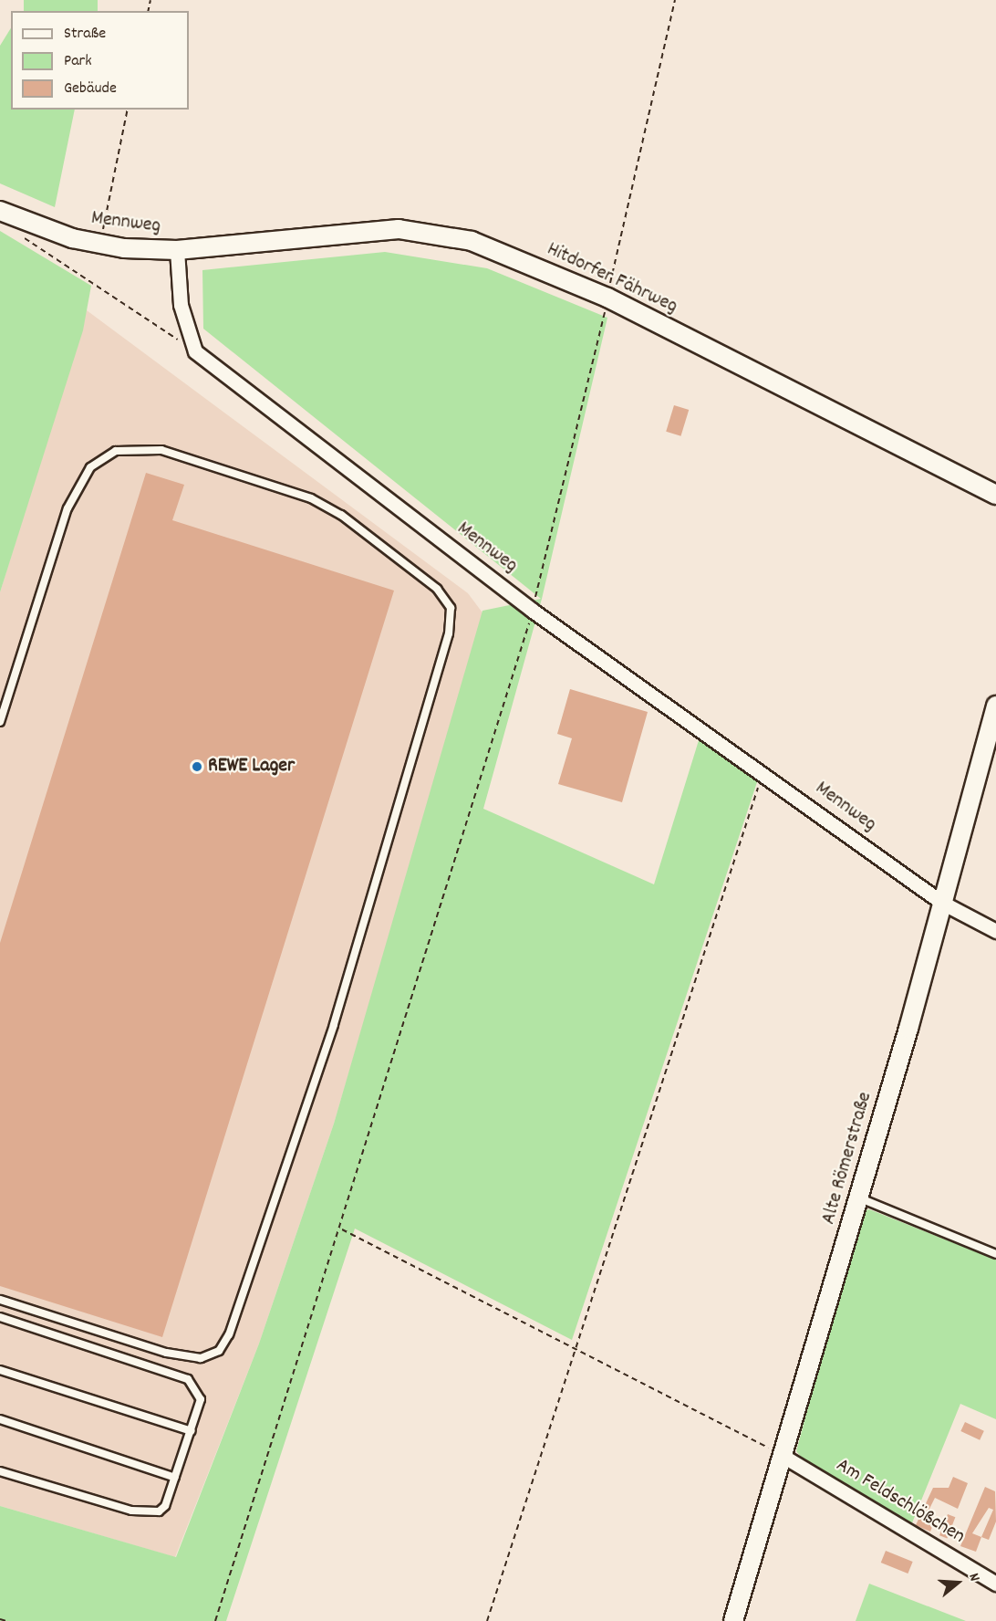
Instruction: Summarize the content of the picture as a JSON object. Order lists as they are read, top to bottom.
{
  "streets": {
    "street": [
      "Mennweg",
      "Hitdorfer Fährweg",
      "Alte Römerstraße",
      "Am Feldschlößchen"
    ]
  },
  "crossings": [
    ["Mennweg", "Hitdorfer Fährweg"],
    ["Mennweg", "Alte Römerstraße"],
    ["Alte Römerstraße", "Am Feldschlößchen"]
  ],
  "places": ["REWE Lager"],
  "legend": ["Straße", "Park", "Gebäude"],
  "north": "right"
}
